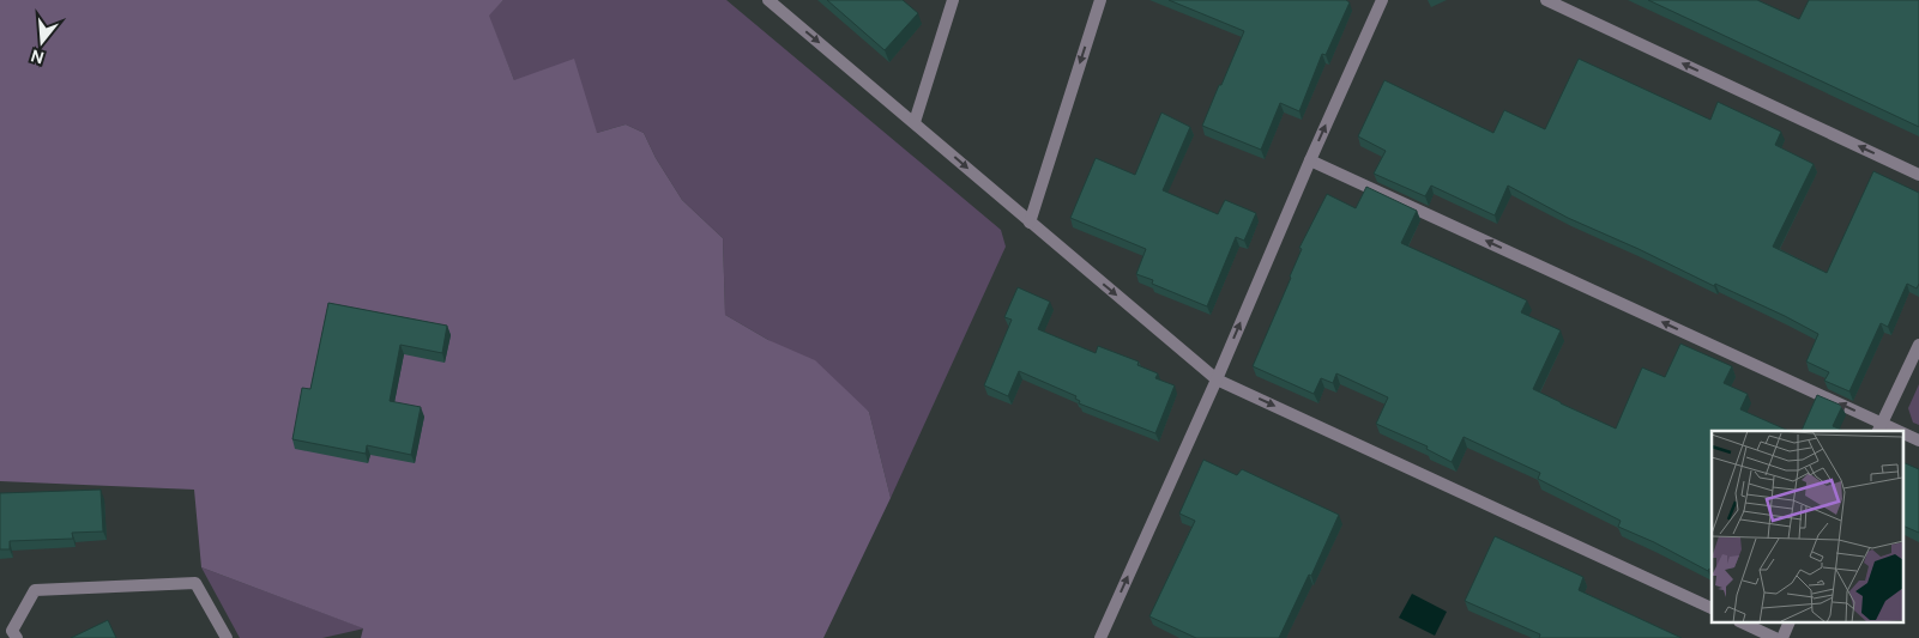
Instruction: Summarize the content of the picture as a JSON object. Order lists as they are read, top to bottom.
{
  "north": "bottom"
}
